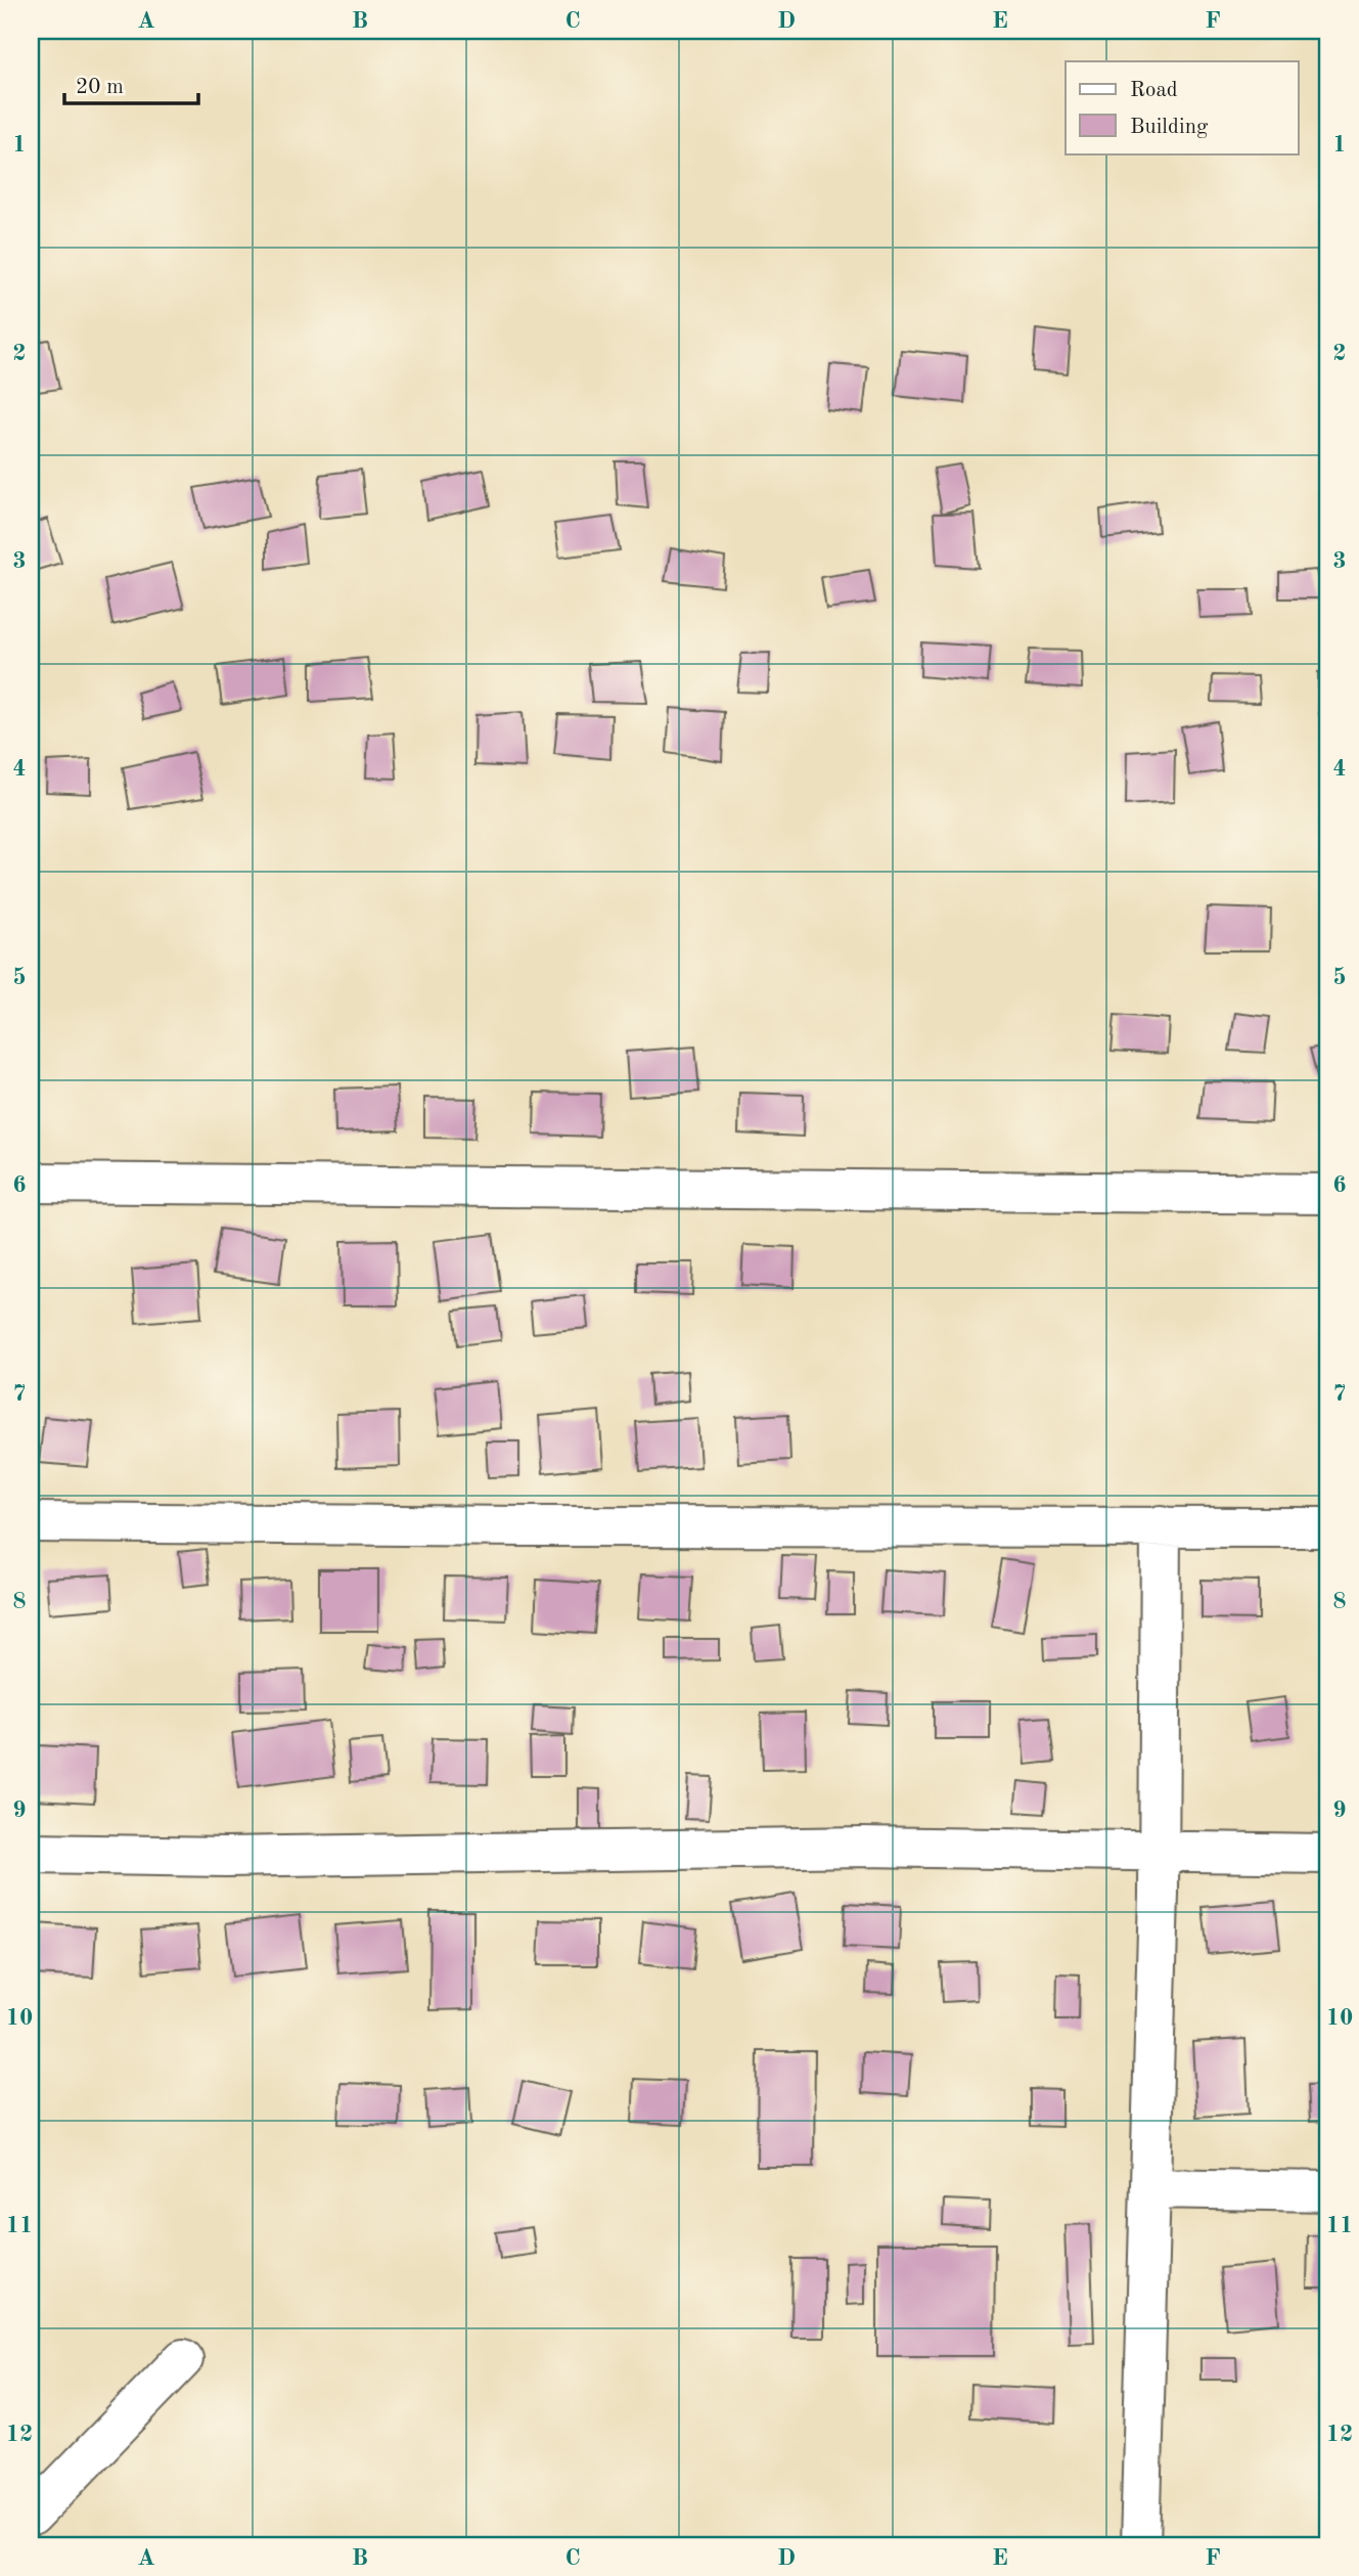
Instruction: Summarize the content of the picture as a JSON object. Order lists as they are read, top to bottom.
{
  "legend": ["Road", "Building"],
  "scale_bar": "20 m",
  "grid": {
    "columns": [
      "A",
      "B",
      "C",
      "D",
      "E",
      "F"
    ],
    "rows": [
      "1",
      "2",
      "3",
      "4",
      "5",
      "6",
      "7",
      "8",
      "9",
      "10",
      "11",
      "12"
    ]
  }
}
